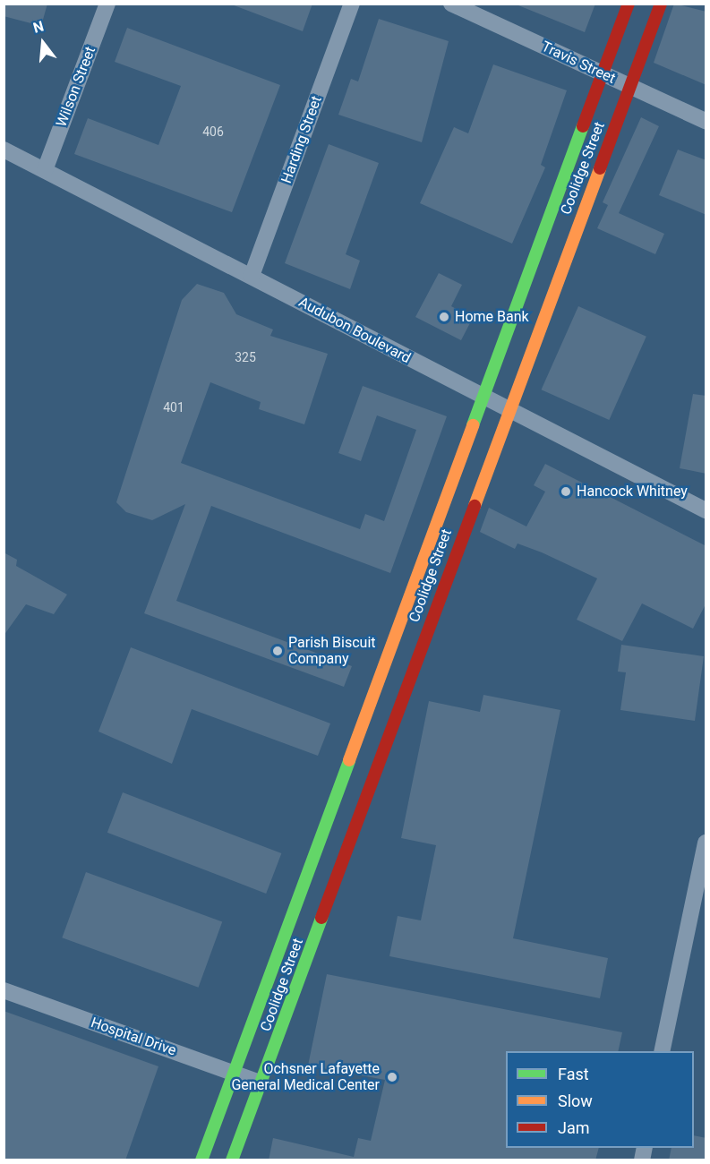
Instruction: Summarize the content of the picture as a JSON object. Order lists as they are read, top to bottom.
{
  "streets": {
    "street": [
      "Travis Street",
      "Wilson Street",
      "Harding Street",
      "Coolidge Street",
      "Audubon Boulevard",
      "Hospital Drive"
    ]
  },
  "crossings": [
    ["Travis Street", "Coolidge Street"],
    ["Wilson Street", "Audubon Boulevard"],
    ["Harding Street", "Audubon Boulevard"],
    ["Coolidge Street", "Audubon Boulevard"],
    ["Coolidge Street", "Hospital Drive"]
  ],
  "places": [
    "Home Bank",
    "Hancock Whitney",
    "Parish Biscuit Company",
    "Ochsner Lafayette General Medical Center"
  ],
  "house_numbers": ["406", "325", "401"],
  "legend": ["Fast", "Slow", "Jam"],
  "north": "top"
}
